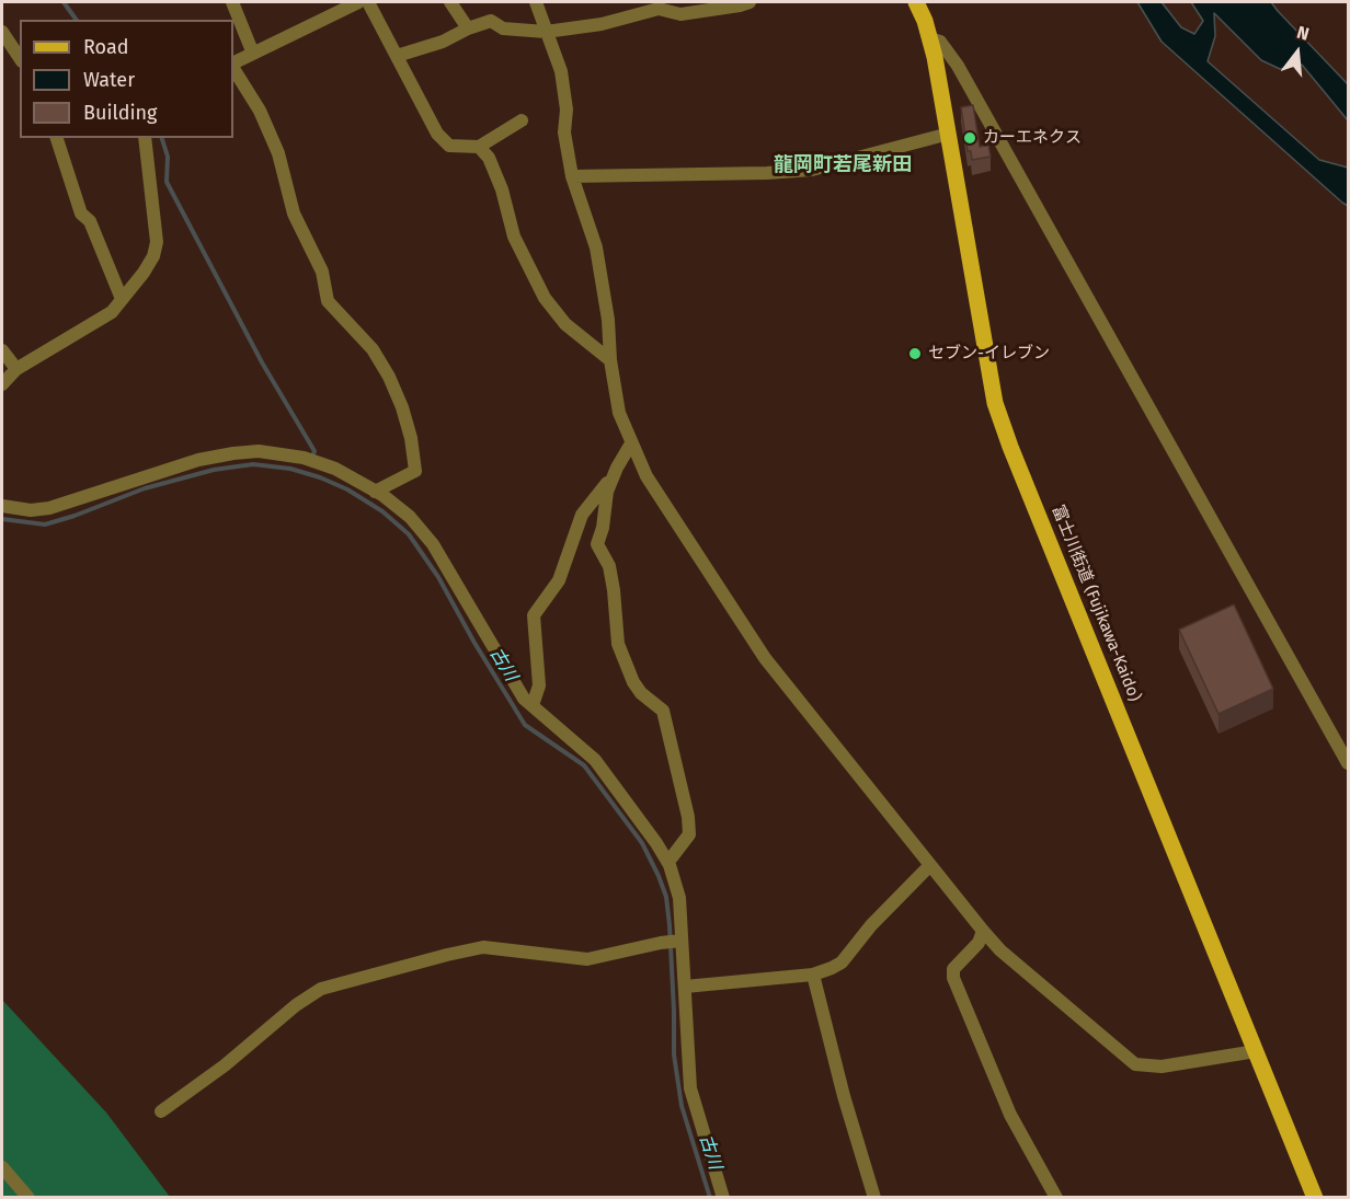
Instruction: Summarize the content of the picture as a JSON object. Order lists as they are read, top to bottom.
{
  "streets": {
    "main road": ["富士川街道 (Fujikawa-Kaido)"]
  },
  "districts": ["龍岡町若尾新田"],
  "water": ["古川"],
  "places": ["カーエネクス", "セブン-イレブン"],
  "legend": ["Road", "Water", "Building"],
  "north": "top"
}
